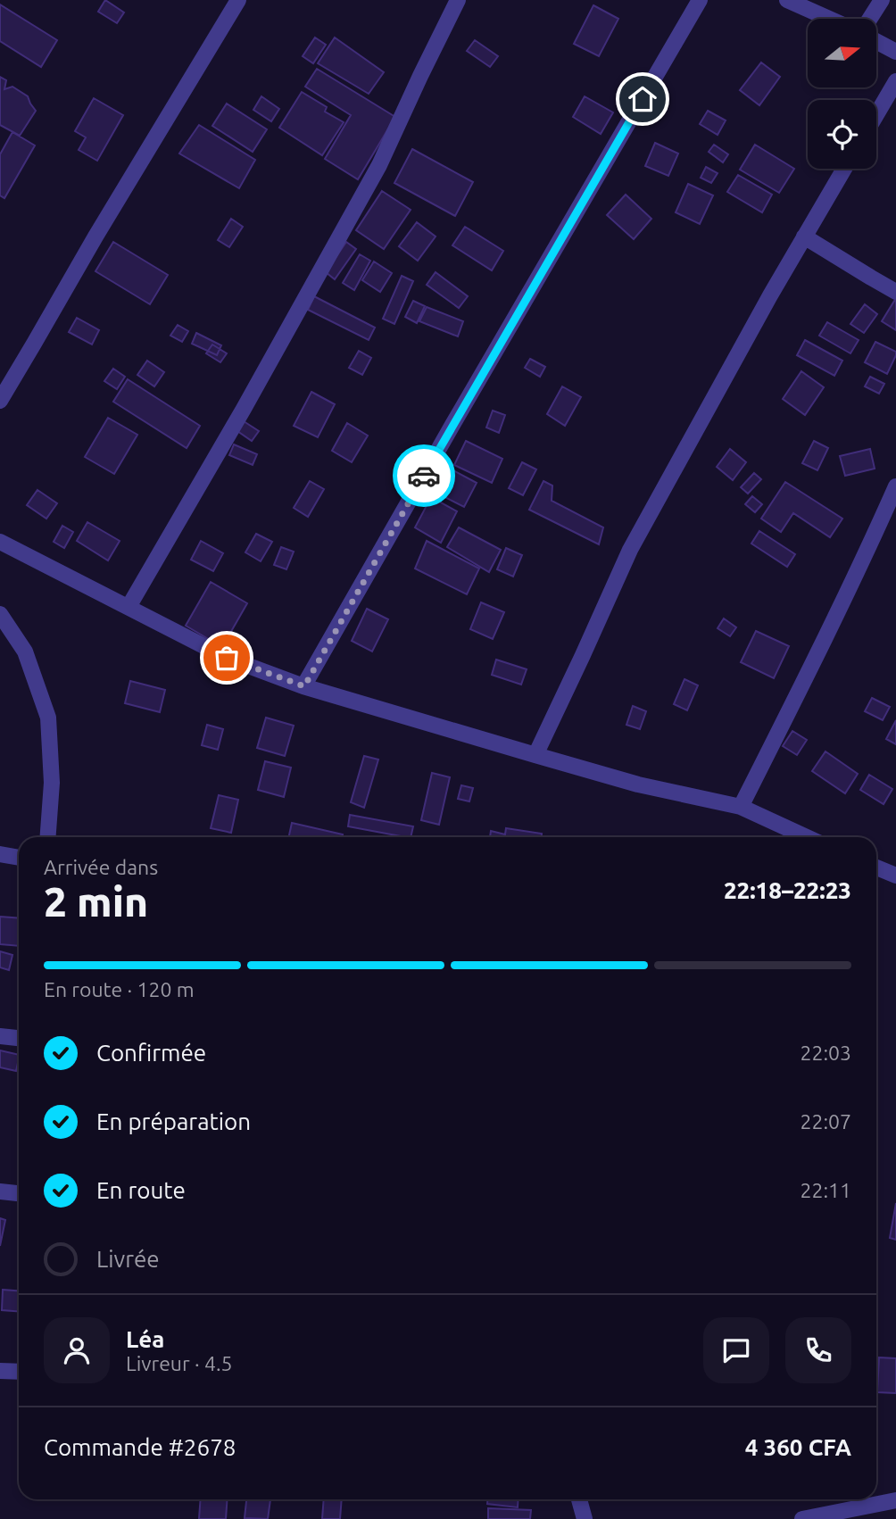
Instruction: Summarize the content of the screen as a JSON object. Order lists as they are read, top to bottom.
{
  "north": "right",
  "page": {
    "heading": ["2 min", "Arrivée dans", "22:18–22:23"],
    "panel": [
      "Léa",
      "Livreur · 4.5",
      "Commande #2678",
      "4 360 CFA"
    ],
    "bar": "En route · 120 m",
    "list": [
      ["Confirmée", "22:03"],
      ["En préparation", "22:07"],
      ["En route", "22:11"],
      "Livrée"
    ]
  }
}
